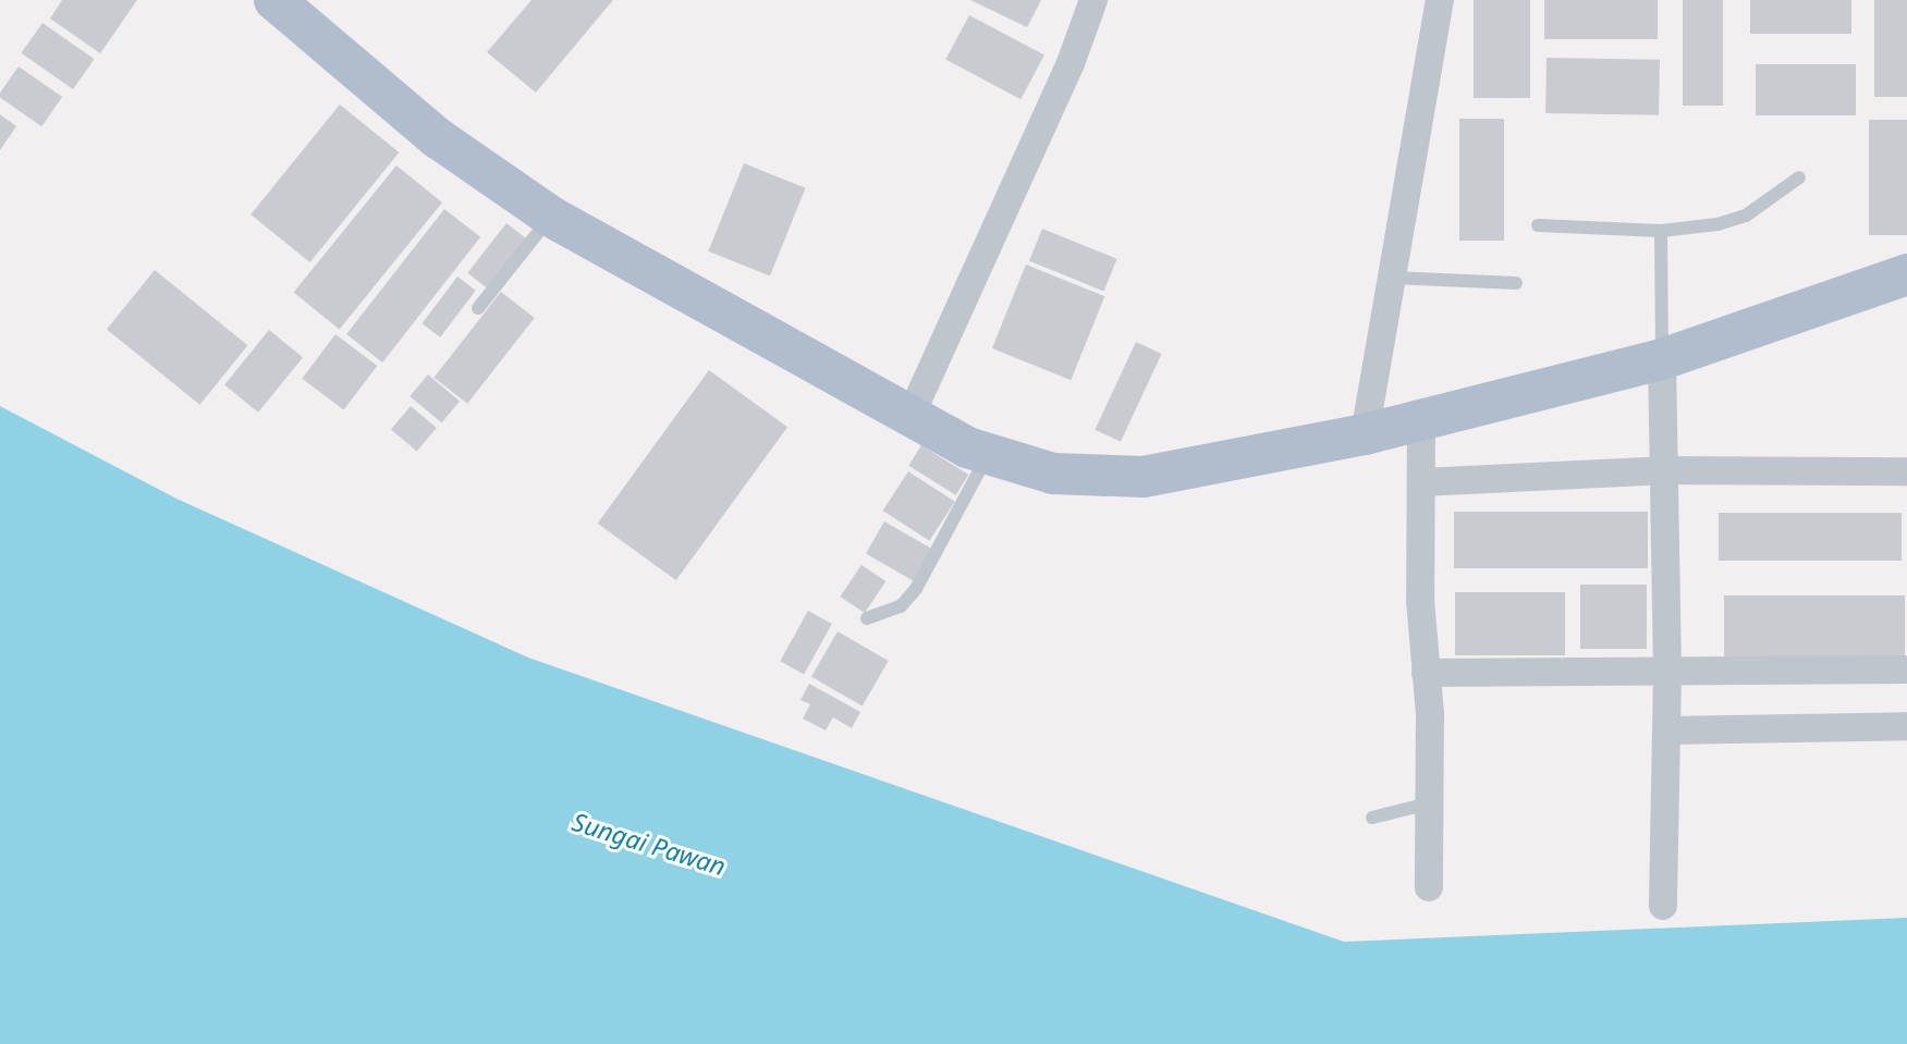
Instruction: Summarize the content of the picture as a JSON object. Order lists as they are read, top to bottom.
{
  "water": ["Sungai Pawan"]
}
